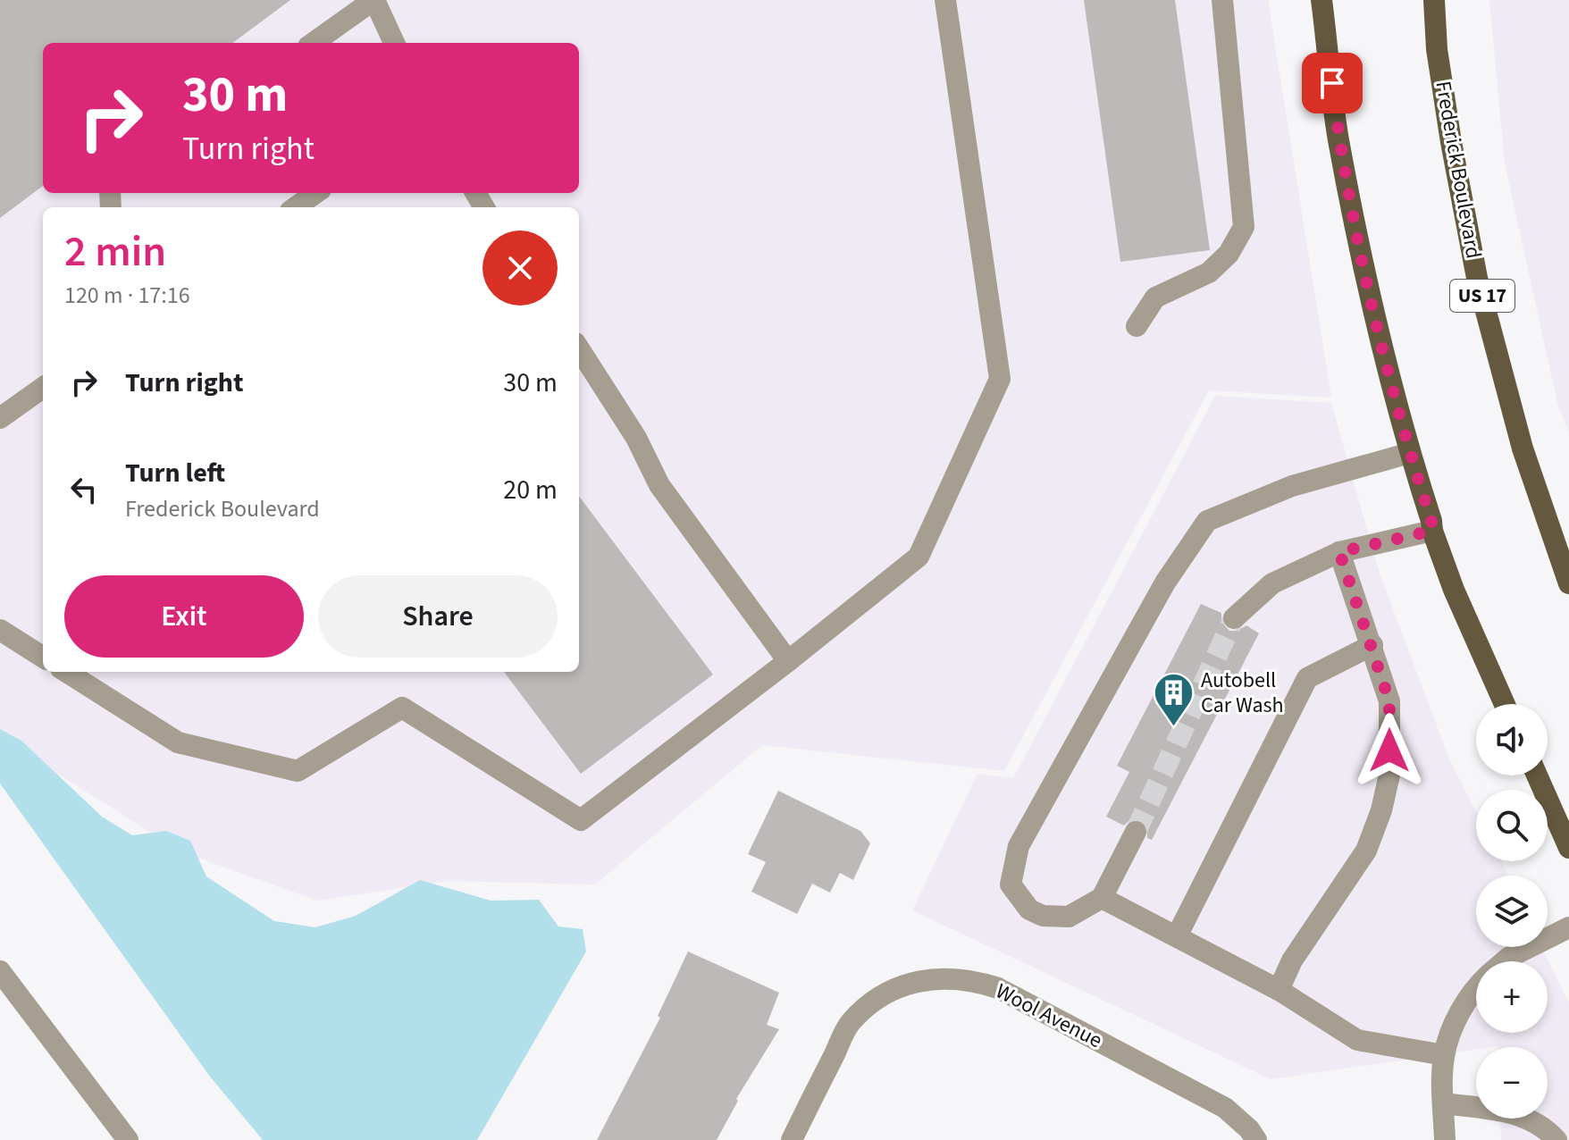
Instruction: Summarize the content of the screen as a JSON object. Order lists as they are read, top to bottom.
{
  "streets": {
    "main road": ["Frederick Boulevard", "US 17"],
    "street": ["Wool Avenue"]
  },
  "places": {
    "building": ["Autobell Car Wash"]
  },
  "page": {
    "turn": ["30 m", "Turn right"],
    "heading": ["2 min", "120 m · 17:16"],
    "list": [
      {
        "name": "Turn right",
        "value": "30 m"
      },
      {
        "name": "Turn left",
        "note": "Frederick Boulevard",
        "value": "20 m"
      }
    ],
    "buttons": ["Exit", "Share"],
    "map_buttons": ["+", "−"]
  }
}
